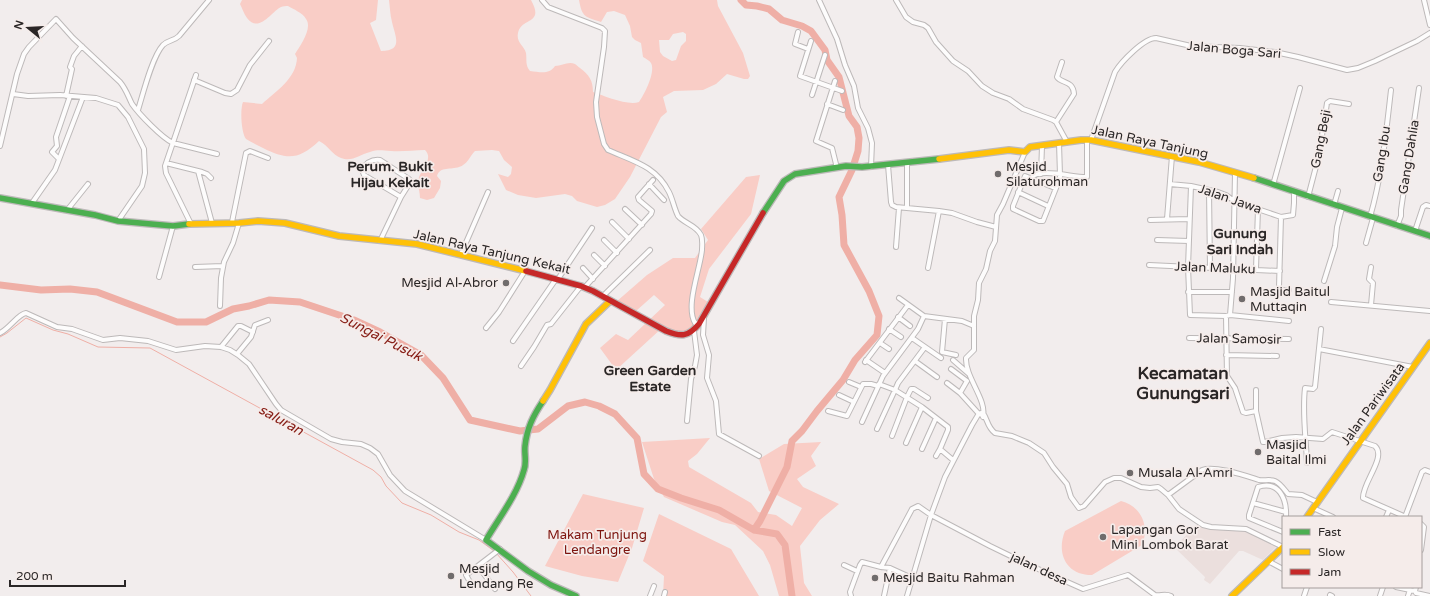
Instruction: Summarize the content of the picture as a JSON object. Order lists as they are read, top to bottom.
{
  "streets": {
    "main road": ["Jalan Raya Tanjung", "Jalan Raya Tanjung Kekait", "Jalan Pariwisata"],
    "street": [
      "Jalan Boga Sari",
      "Gang Beji",
      "Gang Ibu",
      "Gang Dahlia",
      "Jalan Jawa",
      "Jalan Maluku",
      "Jalan Samosir",
      "jalan desa"
    ]
  },
  "crossings": [
    ["Jalan Boga Sari", "Jalan Raya Tanjung"],
    ["Gang Beji", "Jalan Raya Tanjung"],
    ["Jalan Raya Tanjung", "Gang Ibu"],
    ["Jalan Raya Tanjung", "Gang Dahlia"],
    ["Jalan Raya Tanjung", "Jalan Jawa"]
  ],
  "districts": [
    "Perum. Bukit Hijau Kekait",
    "Gunung Sari Indah",
    "Green Garden Estate",
    "Kecamatan Gunungsari"
  ],
  "water": ["Sungai Pusuk", "saluran"],
  "parks": ["Makam Tunjung Lendangre"],
  "places": [
    "Mesjid Silaturohman",
    "Mesjid Al-Abror",
    "Masjid Baitul Muttaqin",
    "Masjid Baital Ilmi",
    "Musala Al-Amri",
    "Lapangan Gor Mini Lombok Barat",
    "Mesjid Lendang Re",
    "Mesjid Baitu Rahman"
  ],
  "legend": ["Fast", "Slow", "Jam"],
  "scale_bar": "200 m",
  "north": "left"
}
